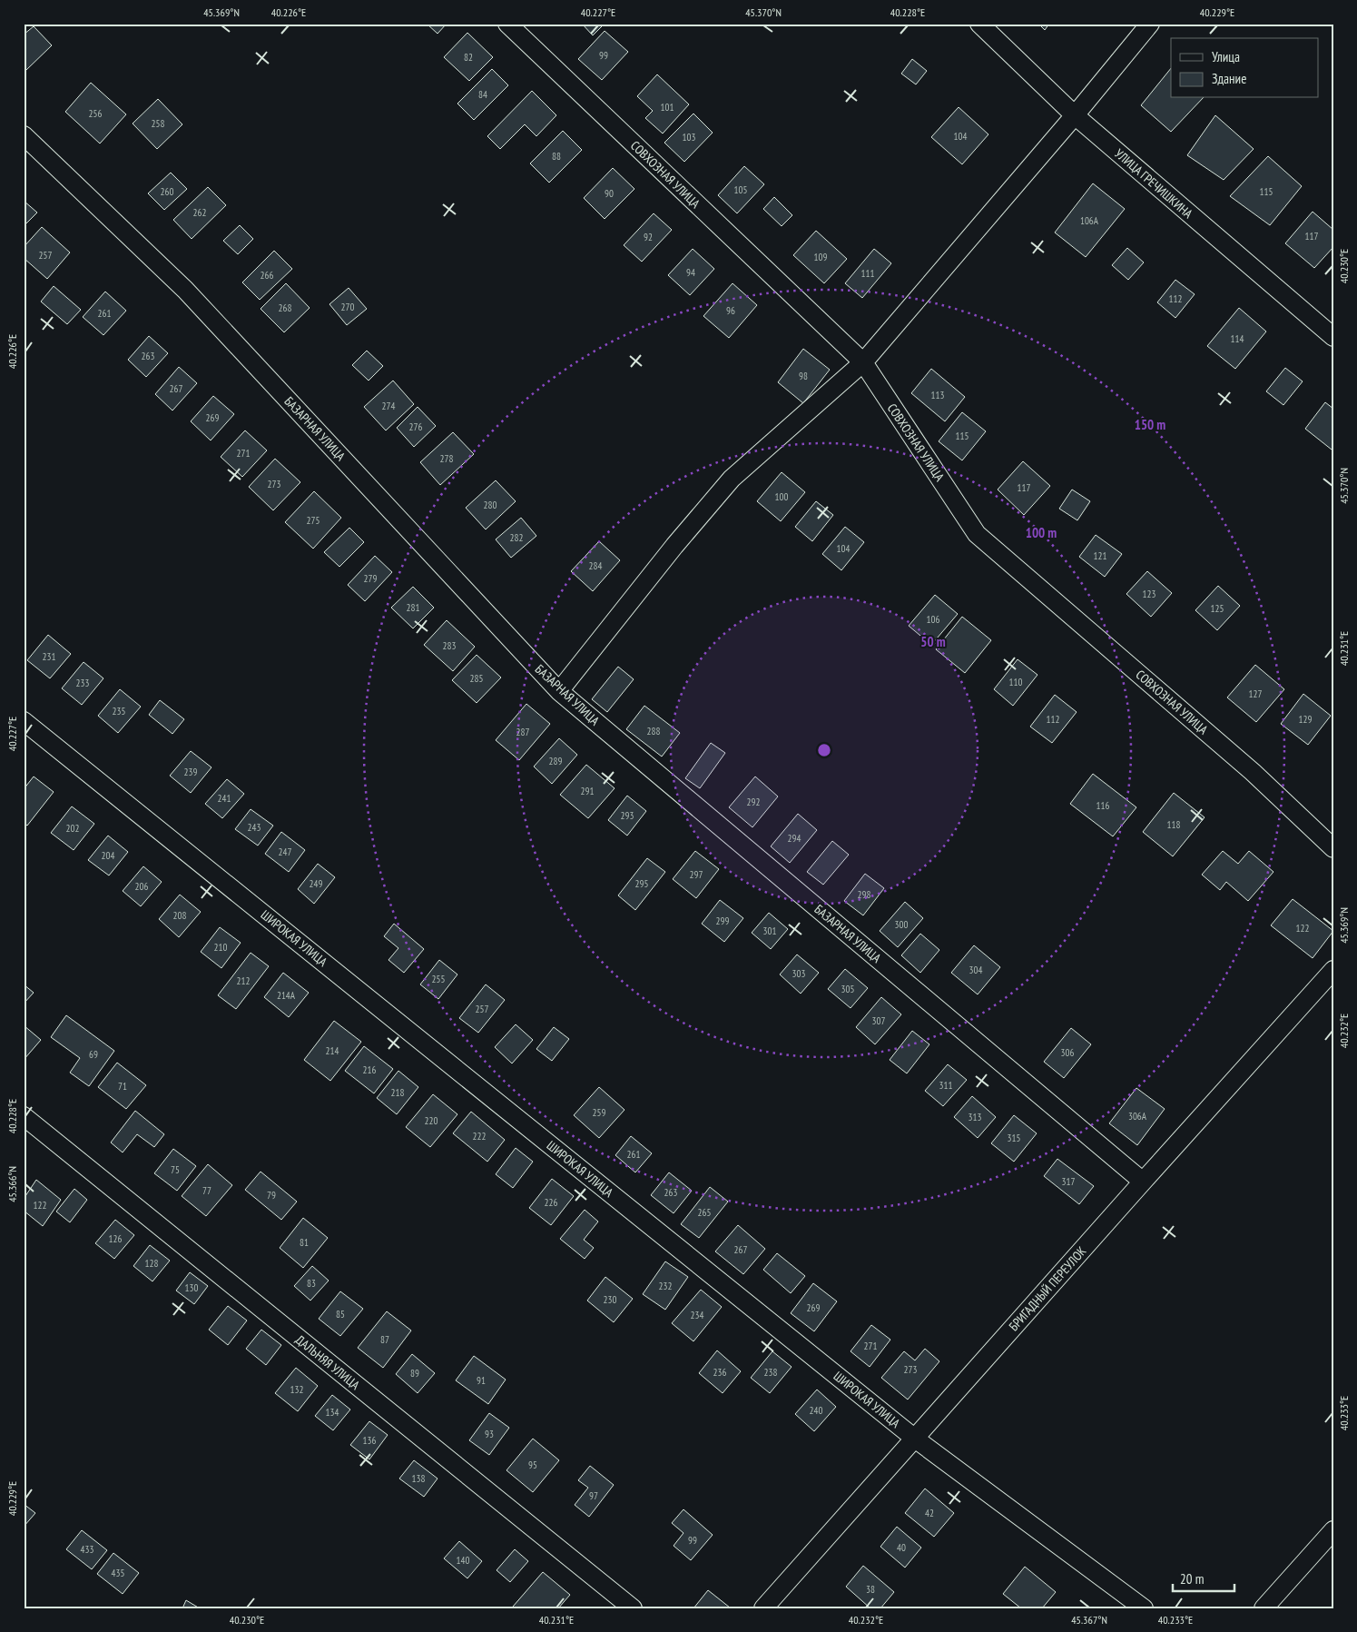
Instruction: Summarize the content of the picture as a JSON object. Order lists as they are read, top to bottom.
{
  "streets": {
    "street": [
      "СОВХОЗНАЯ УЛИЦА",
      "УЛИЦА ГРЕЧИШКИНА",
      "БАЗАРНАЯ УЛИЦА",
      "ШИРОКАЯ УЛИЦА",
      "БРИГАДНЫЙ ПЕРЕУЛОК",
      "ДАЛЬНЯЯ УЛИЦА"
    ]
  },
  "crossings": [
    ["БАЗАРНАЯ УЛИЦА", "БРИГАДНЫЙ ПЕРЕУЛОК"],
    ["ШИРОКАЯ УЛИЦА", "БРИГАДНЫЙ ПЕРЕУЛОК"]
  ],
  "house_numbers": [
    "99",
    "82",
    "84",
    "101",
    "256",
    "258",
    "104",
    "103",
    "88",
    "105",
    "260",
    "115",
    "90",
    "262",
    "106А",
    "117",
    "92",
    "257",
    "109",
    "94",
    "111",
    "266",
    "112",
    "270",
    "268",
    "96",
    "261",
    "114",
    "263",
    "98",
    "267",
    "113",
    "274",
    "269",
    "276",
    "115",
    "271",
    "278",
    "273",
    "117",
    "100",
    "280",
    "275",
    "282",
    "104",
    "121",
    "284",
    "279",
    "123",
    "281",
    "125",
    "106",
    "283",
    "231",
    "285",
    "110",
    "233",
    "127",
    "235",
    "112",
    "129",
    "288",
    "287",
    "289",
    "239",
    "291",
    "241",
    "292",
    "116",
    "293",
    "118",
    "243",
    "202",
    "294",
    "247",
    "204",
    "297",
    "249",
    "295",
    "206",
    "298",
    "208",
    "299",
    "300",
    "122",
    "301",
    "210",
    "304",
    "303",
    "255",
    "212",
    "305",
    "214А",
    "257",
    "307",
    "214",
    "306",
    "69",
    "216",
    "311",
    "71",
    "218",
    "259",
    "306А",
    "313",
    "220",
    "222",
    "315",
    "261",
    "75",
    "317",
    "77",
    "263",
    "79",
    "226",
    "122",
    "265",
    "126",
    "81",
    "267",
    "128",
    "83",
    "232",
    "130",
    "230",
    "269",
    "85",
    "234",
    "87",
    "271",
    "273",
    "236",
    "238",
    "89",
    "91",
    "132",
    "240",
    "134",
    "93",
    "136",
    "95",
    "138",
    "97",
    "42",
    "99",
    "40",
    "433",
    "140",
    "435",
    "38"
  ],
  "legend": ["Улица", "Здание"],
  "scale_bar": "20 m",
  "coordinates": [
    "45.369°N",
    "40.226°E",
    "40.227°E",
    "45.370°N",
    "40.228°E",
    "40.229°E",
    "40.230°E",
    "40.231°E",
    "40.232°E",
    "45.366°N",
    "40.233°E",
    "45.367°N"
  ],
  "rings": ["150 m", "100 m", "50 m"]
}
